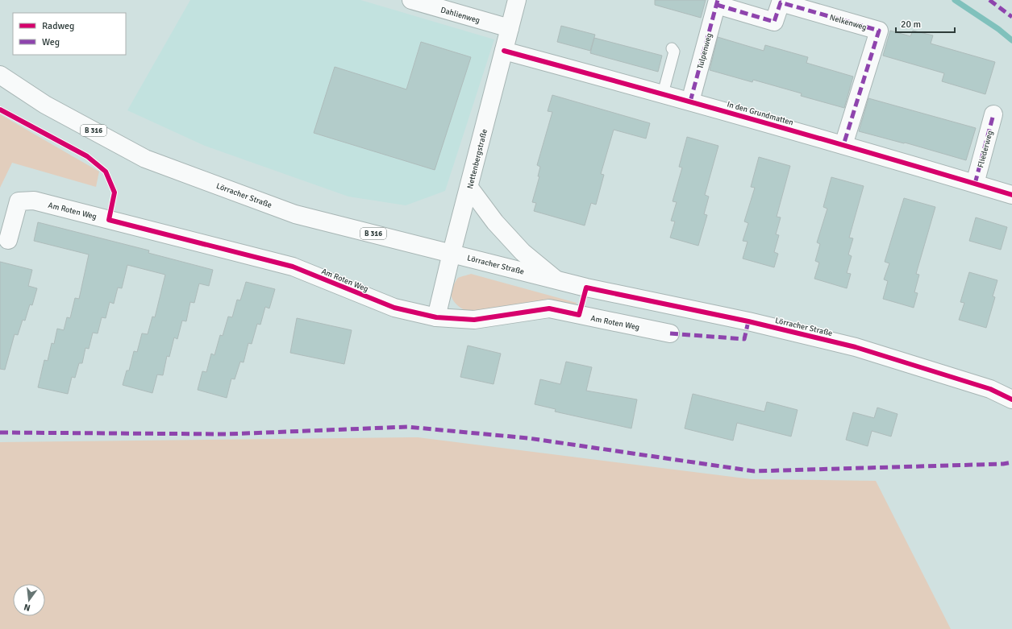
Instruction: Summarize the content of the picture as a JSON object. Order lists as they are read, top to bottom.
{
  "streets": {
    "street": [
      "Dahlienweg",
      "Nelkenweg",
      "Tulpenweg",
      "In den Grundmatten",
      "B 316",
      "Fliederweg",
      "Nettenbergstraße",
      "Lörracher Straße",
      "Am Roten Weg"
    ]
  },
  "crossings": [
    ["Dahlienweg", "Nettenbergstraße"],
    ["Nelkenweg", "Tulpenweg"],
    ["Nelkenweg", "In den Grundmatten"],
    ["Tulpenweg", "In den Grundmatten"],
    ["In den Grundmatten", "Fliederweg"],
    ["In den Grundmatten", "Nettenbergstraße"],
    ["Nettenbergstraße", "Lörracher Straße"],
    ["Nettenbergstraße", "Am Roten Weg"]
  ],
  "legend": ["Radweg", "Weg"],
  "scale_bar": "20 m",
  "north": "bottom"
}
